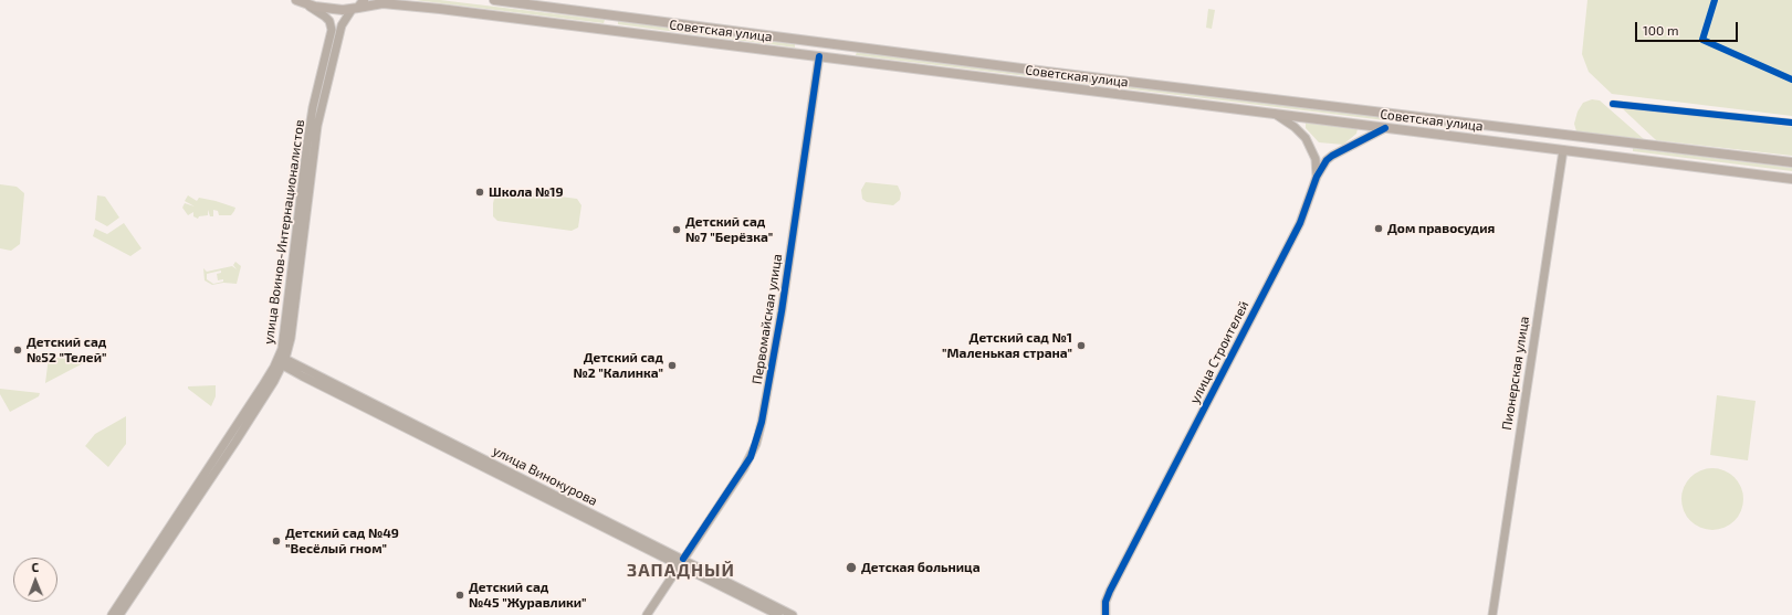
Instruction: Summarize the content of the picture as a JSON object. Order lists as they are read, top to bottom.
{
  "streets": {
    "main road": [
      "Советская улица",
      "улица Воинов-Интернационалистов",
      "Первомайская улица",
      "улица Строителей",
      "Пионерская улица",
      "улица Винокурова"
    ]
  },
  "crossings": [
    ["Советская улица", "улица Воинов-Интернационалистов"],
    ["Советская улица", "Первомайская улица"],
    ["Советская улица", "улица Строителей"],
    ["Советская улица", "Пионерская улица"],
    ["улица Воинов-Интернационалистов", "улица Винокурова"],
    ["Первомайская улица", "улица Винокурова"]
  ],
  "districts": ["ЗАПАДНЫЙ"],
  "places": [
    "Школа №19",
    "Дом правосудия",
    "Детский сад №7 \"Берёзка\"",
    "Детский сад №1 \"Маленькая страна\"",
    "Детский сад №52 \"Телей\"",
    "Детский сад №2 \"Калинка\"",
    "Детский сад №49 \"Весёлый гном\"",
    "Детская больница",
    "Детский сад №45 \"Журавлики\""
  ],
  "scale_bar": "100 m",
  "north": "top"
}
